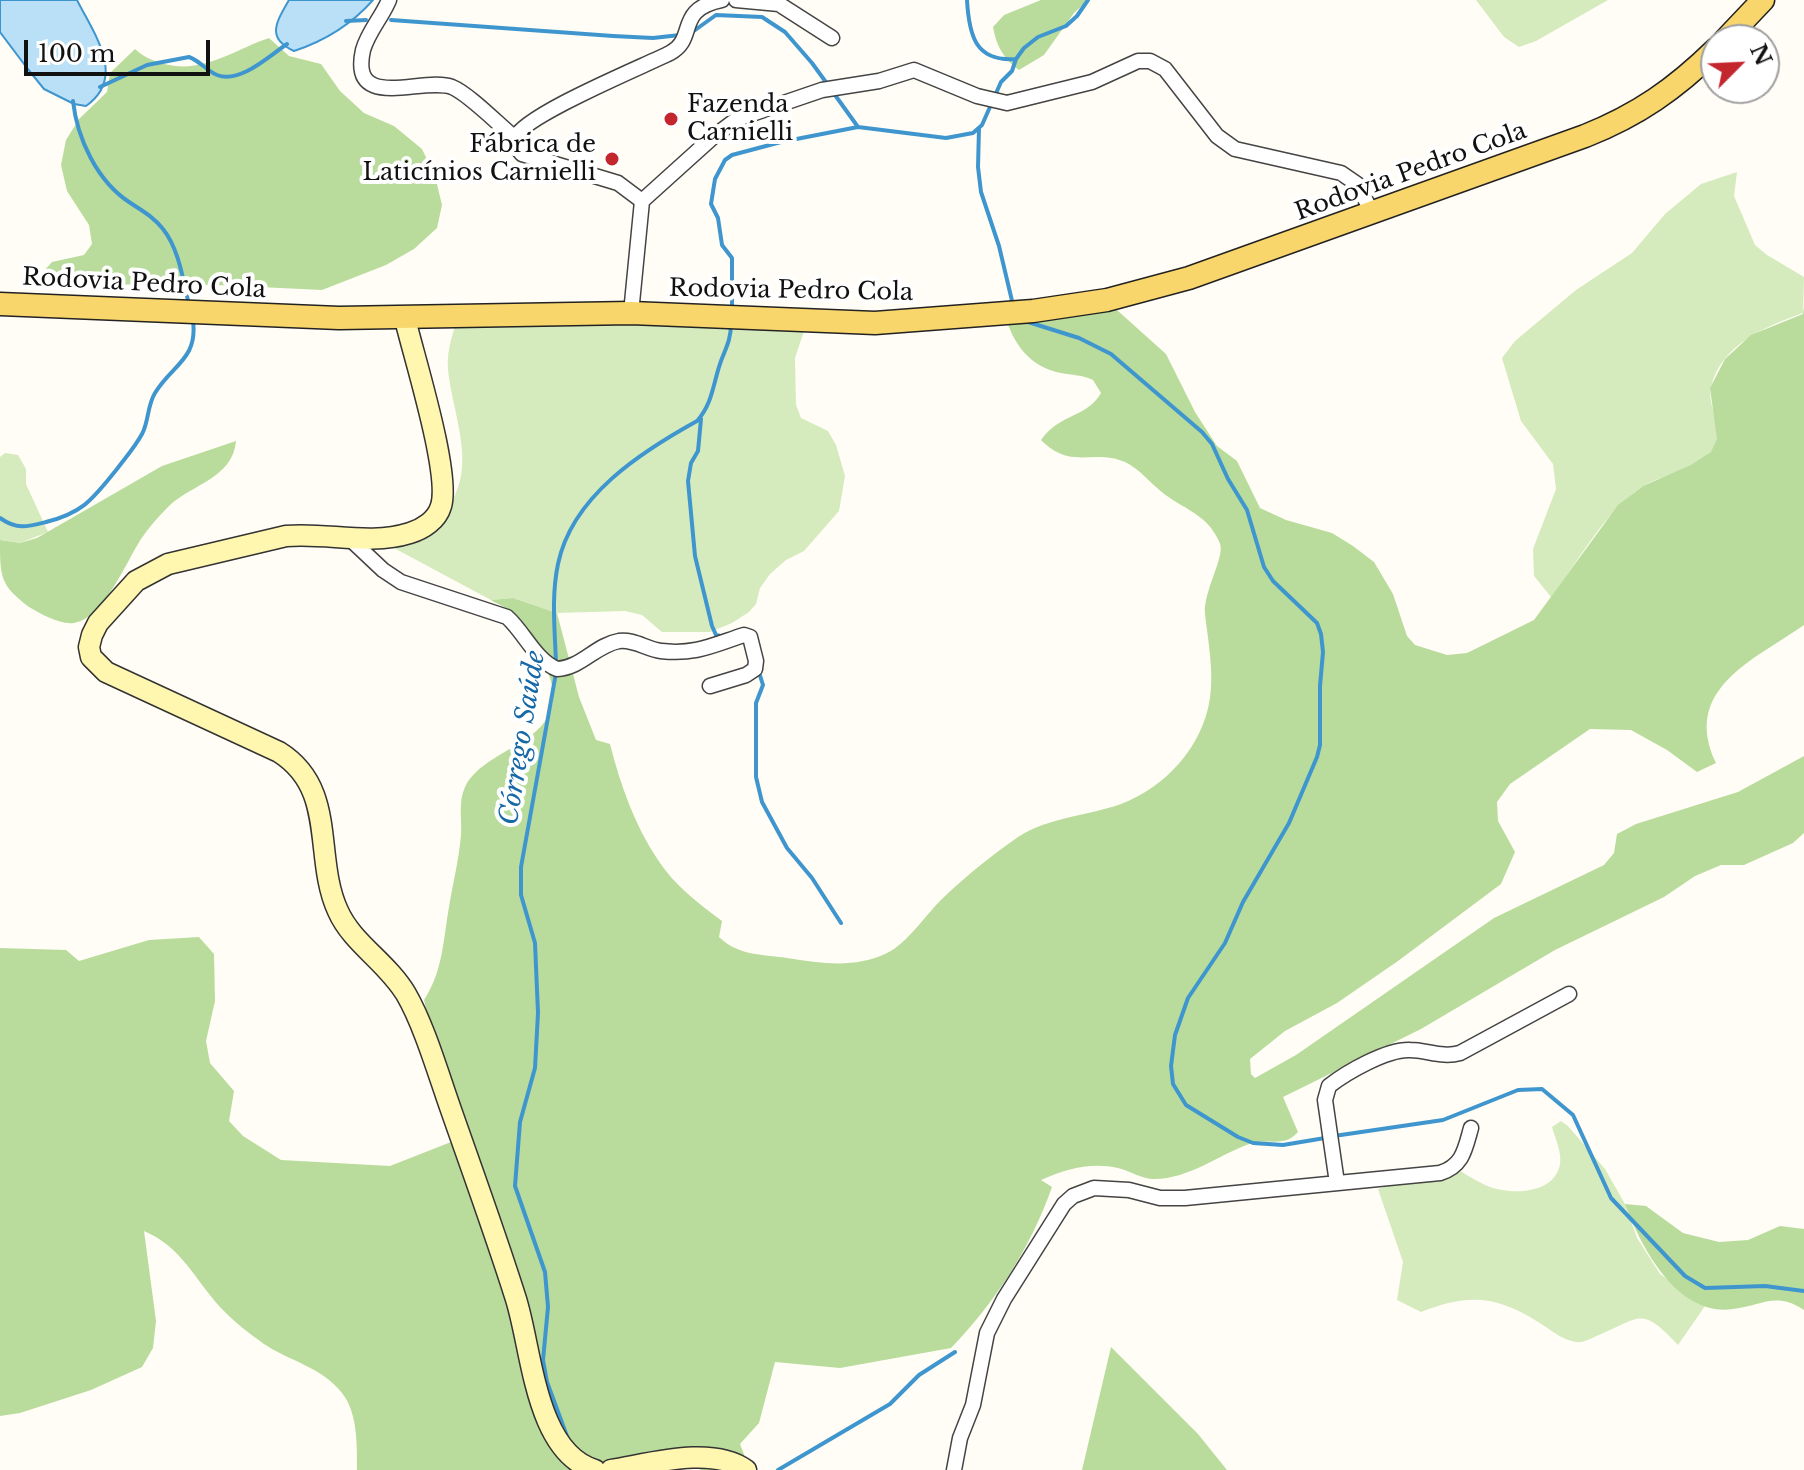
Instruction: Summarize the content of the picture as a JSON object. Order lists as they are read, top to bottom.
{
  "streets": {
    "main road": ["Rodovia Pedro Cola"]
  },
  "water": ["Córrego Saúde"],
  "places": ["Fazenda Carnielli", "Fábrica de Laticínios Carnielli"],
  "scale_bar": "100 m",
  "north": "top right"
}
